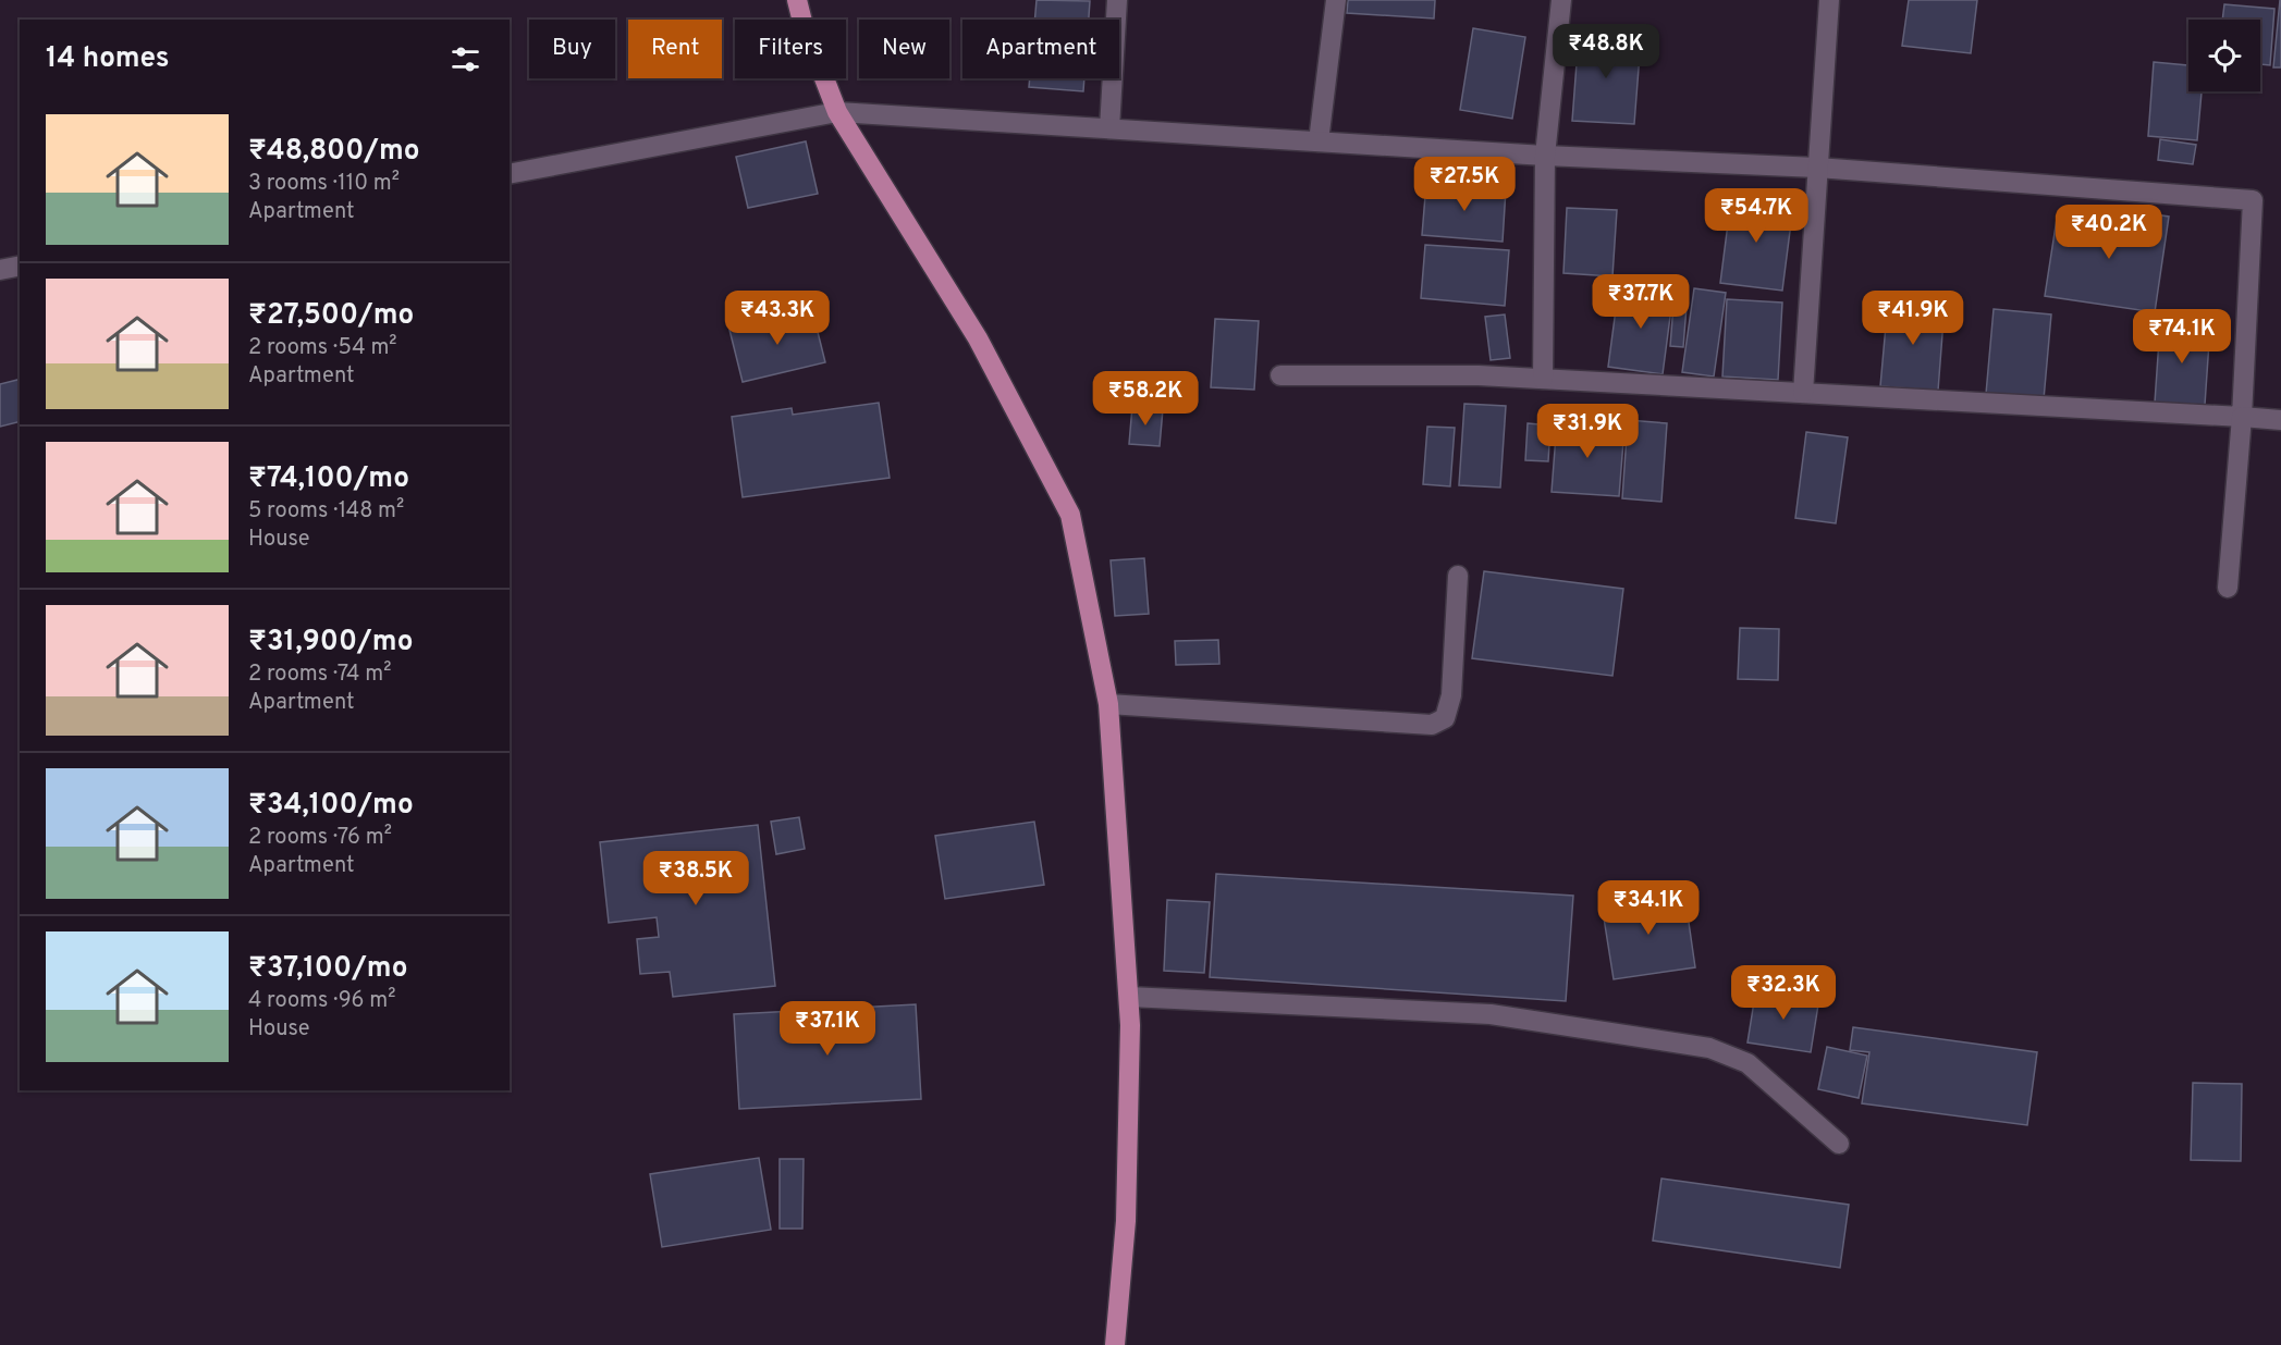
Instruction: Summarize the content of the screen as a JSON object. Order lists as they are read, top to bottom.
{
  "page": {
    "chip": [
      "Buy",
      "Rent",
      "Filters",
      "New",
      "Apartment"
    ],
    "heading": "14 homes",
    "price": [
      "₹48.8K",
      "₹27.5K",
      "₹54.7K",
      "₹40.2K",
      "₹37.7K",
      "₹43.3K",
      "₹41.9K",
      "₹74.1K",
      "₹58.2K",
      "₹31.9K",
      "₹38.5K",
      "₹34.1K",
      "₹32.3K",
      "₹37.1K"
    ],
    "list": [
      {
        "name": "₹48,800/mo",
        "note": "3 rooms · 110 m² · Apartment"
      },
      {
        "name": "₹27,500/mo",
        "note": "2 rooms · 54 m² · Apartment"
      },
      {
        "name": "₹74,100/mo",
        "note": "5 rooms · 148 m² · House"
      },
      {
        "name": "₹31,900/mo",
        "note": "2 rooms · 74 m² · Apartment"
      },
      {
        "name": "₹34,100/mo",
        "note": "2 rooms · 76 m² · Apartment"
      },
      {
        "name": "₹37,100/mo",
        "note": "4 rooms · 96 m² · House"
      }
    ]
  }
}
